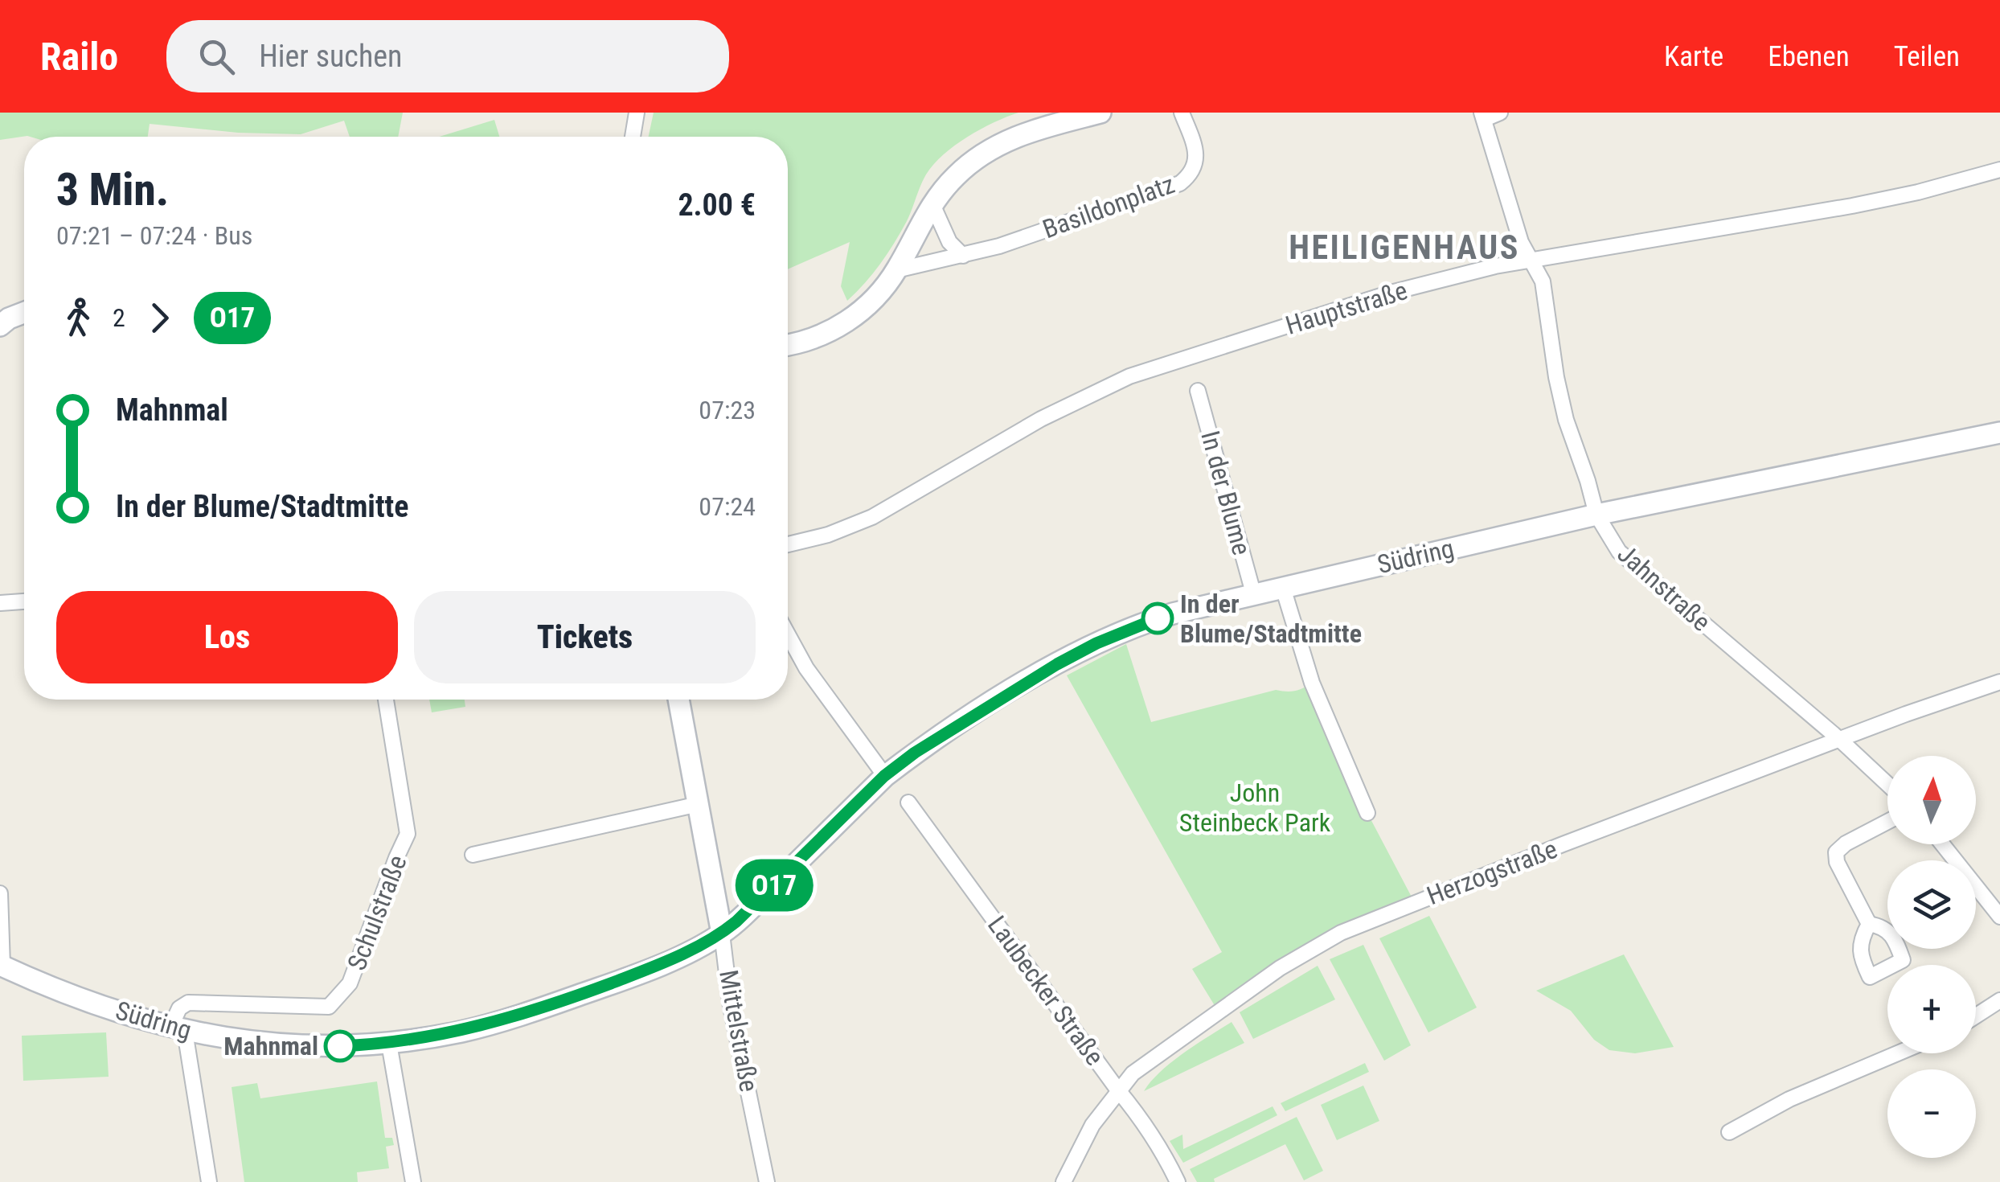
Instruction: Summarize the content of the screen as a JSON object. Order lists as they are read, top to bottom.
{
  "streets": {
    "street": [
      "Basildonplatz",
      "Hauptstraße",
      "In der Blume",
      "Südring",
      "Jahnstraße",
      "Herzogstraße",
      "Schulstraße",
      "Laubecker Straße",
      "Mittelstraße"
    ]
  },
  "crossings": [
    ["Hauptstraße", "Jahnstraße"],
    ["In der Blume", "Südring"],
    ["Südring", "Jahnstraße"],
    ["Südring", "Schulstraße"],
    ["Südring", "Mittelstraße"],
    ["Jahnstraße", "Herzogstraße"],
    ["Herzogstraße", "Laubecker Straße"]
  ],
  "districts": ["HEILIGENHAUS"],
  "parks": ["John Steinbeck Park"],
  "places": ["In der Blume/Stadtmitte", "Mahnmal"],
  "lines": ["bus line O17"],
  "north": "top",
  "page": {
    "header": "Railo",
    "search": "Hier suchen",
    "nav": ["Karte", "Ebenen", "Teilen"],
    "on_map": "O17",
    "heading": ["3 Min.", "07:21 – 07:24 · Bus", "2.00 €"],
    "legs": ["2", "O17"],
    "list": [
      {
        "name": "Mahnmal",
        "value": "07:23"
      },
      {
        "name": "In der Blume/Stadtmitte",
        "value": "07:24"
      }
    ],
    "buttons": ["Los", "Tickets"],
    "map_buttons": ["+", "−"]
  }
}
